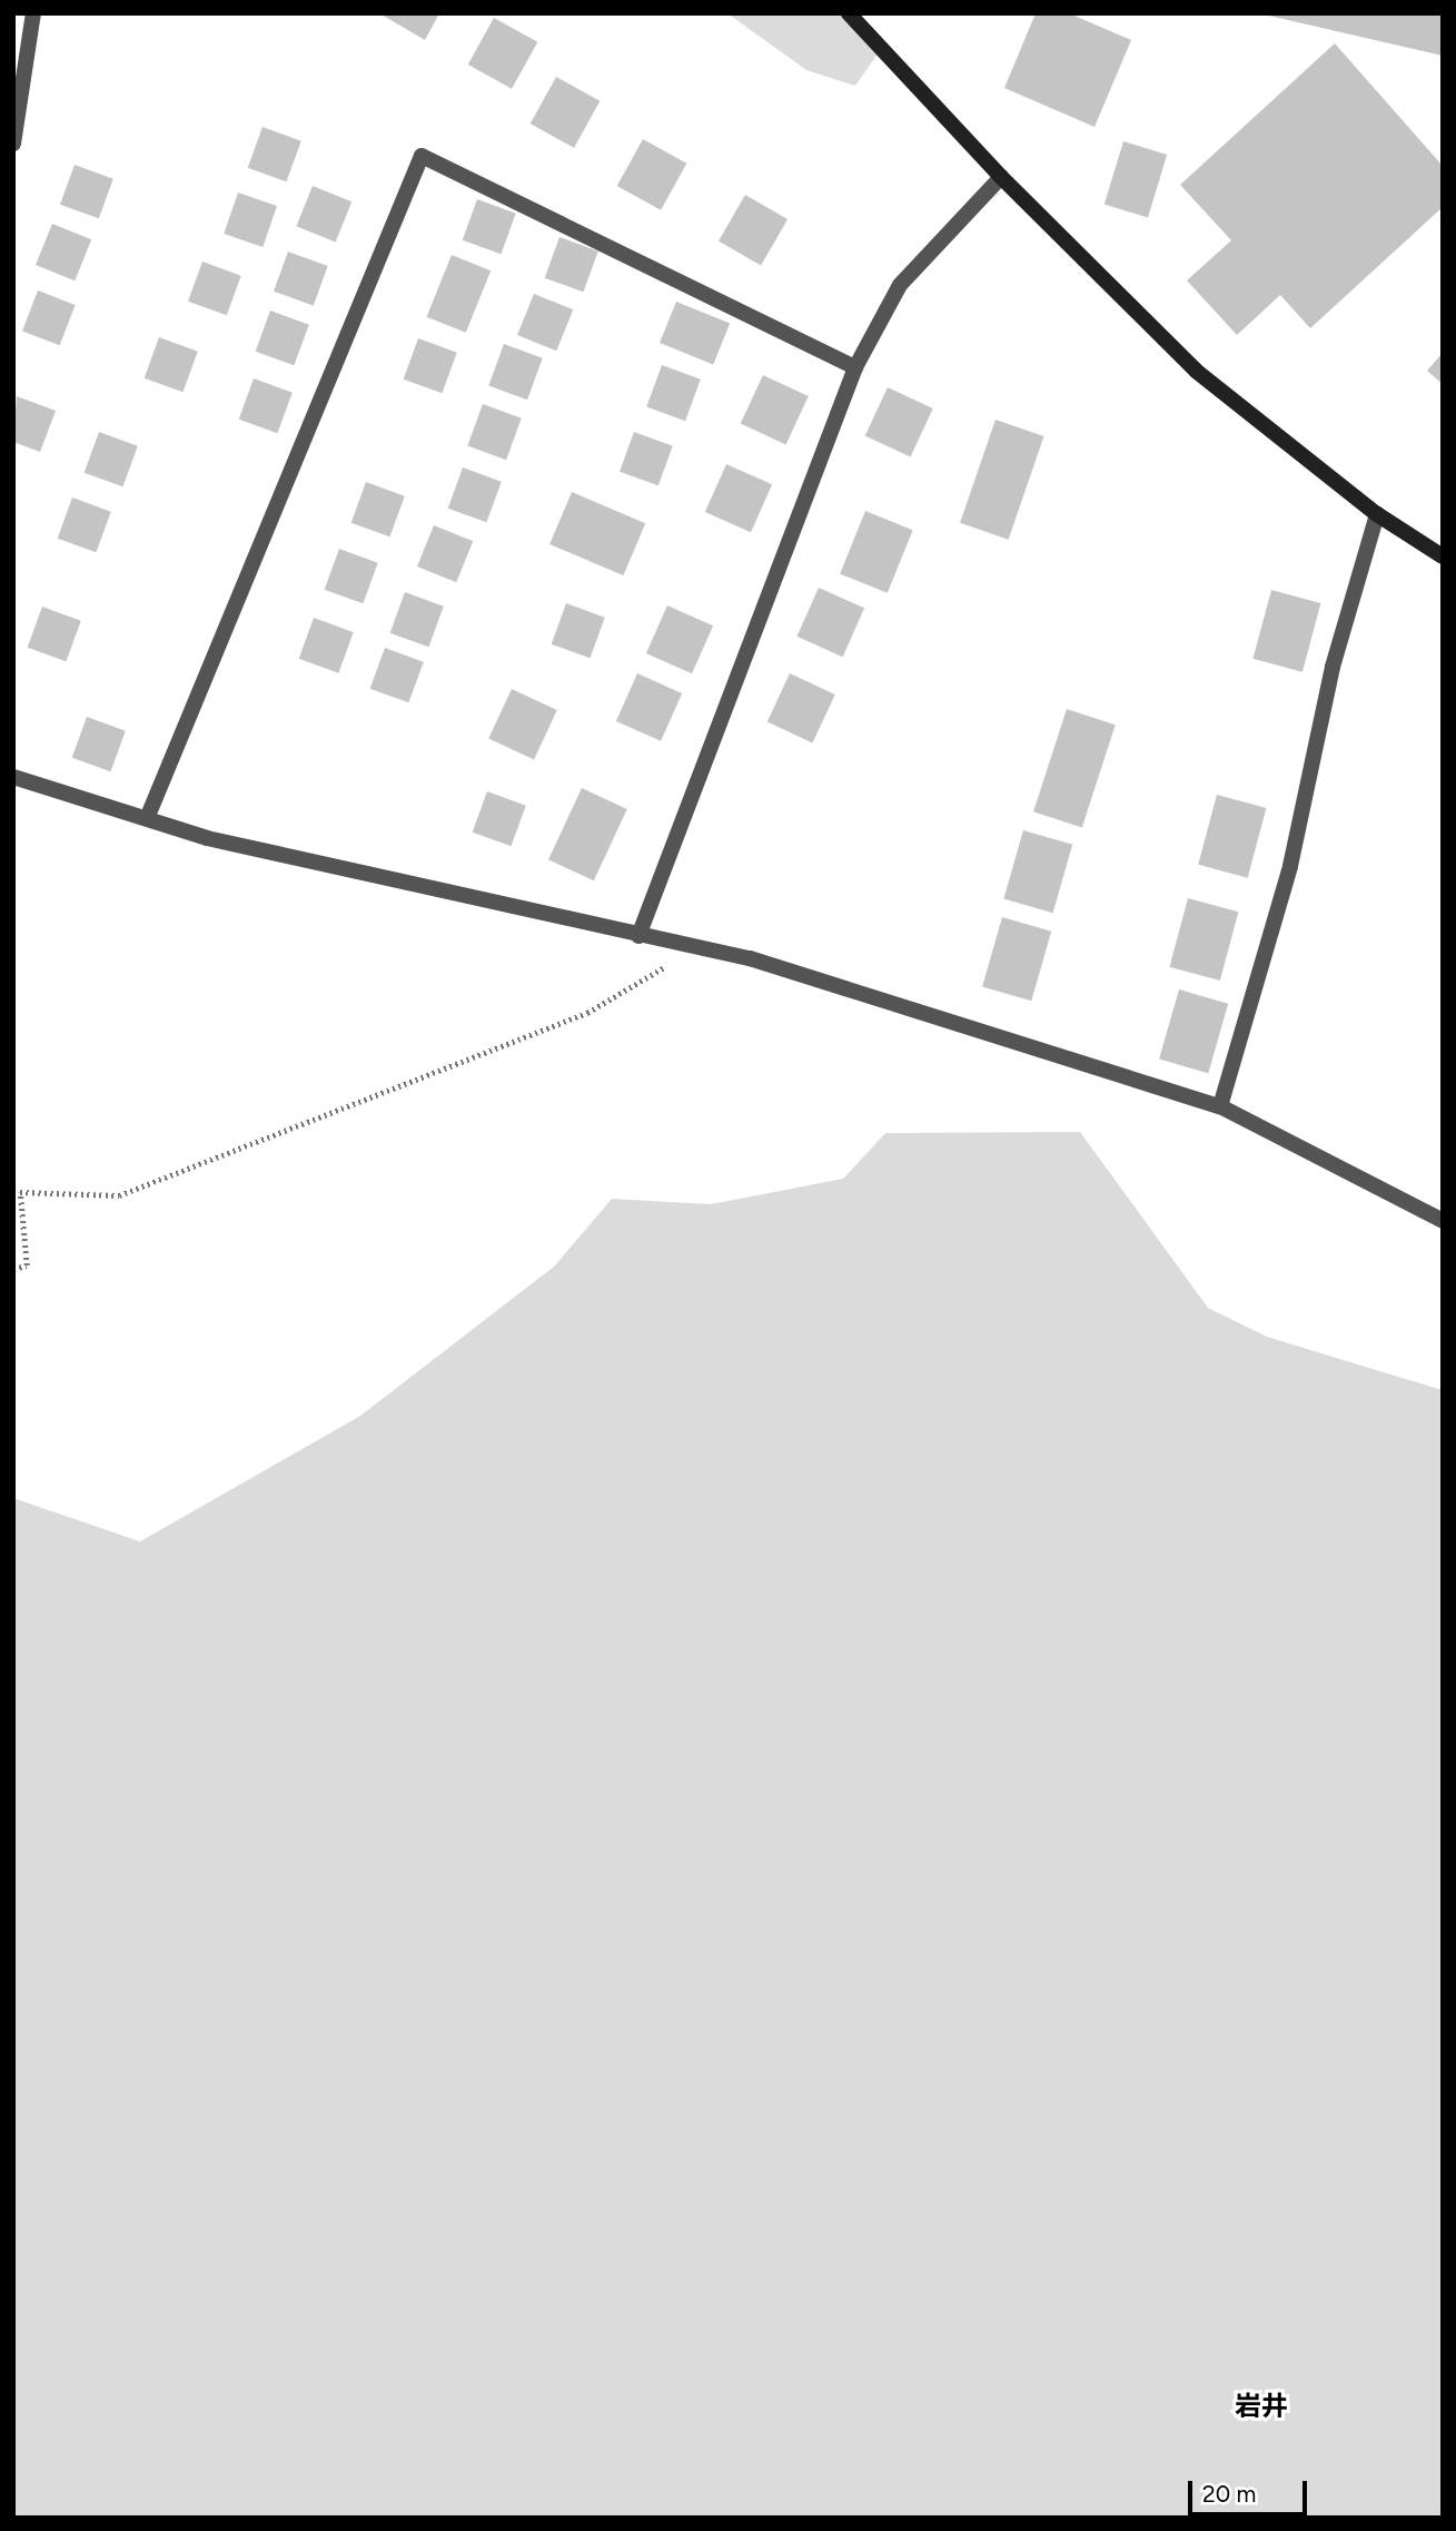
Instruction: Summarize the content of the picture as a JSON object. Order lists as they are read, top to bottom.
{
  "districts": ["岩井"],
  "scale_bar": "20 m"
}
